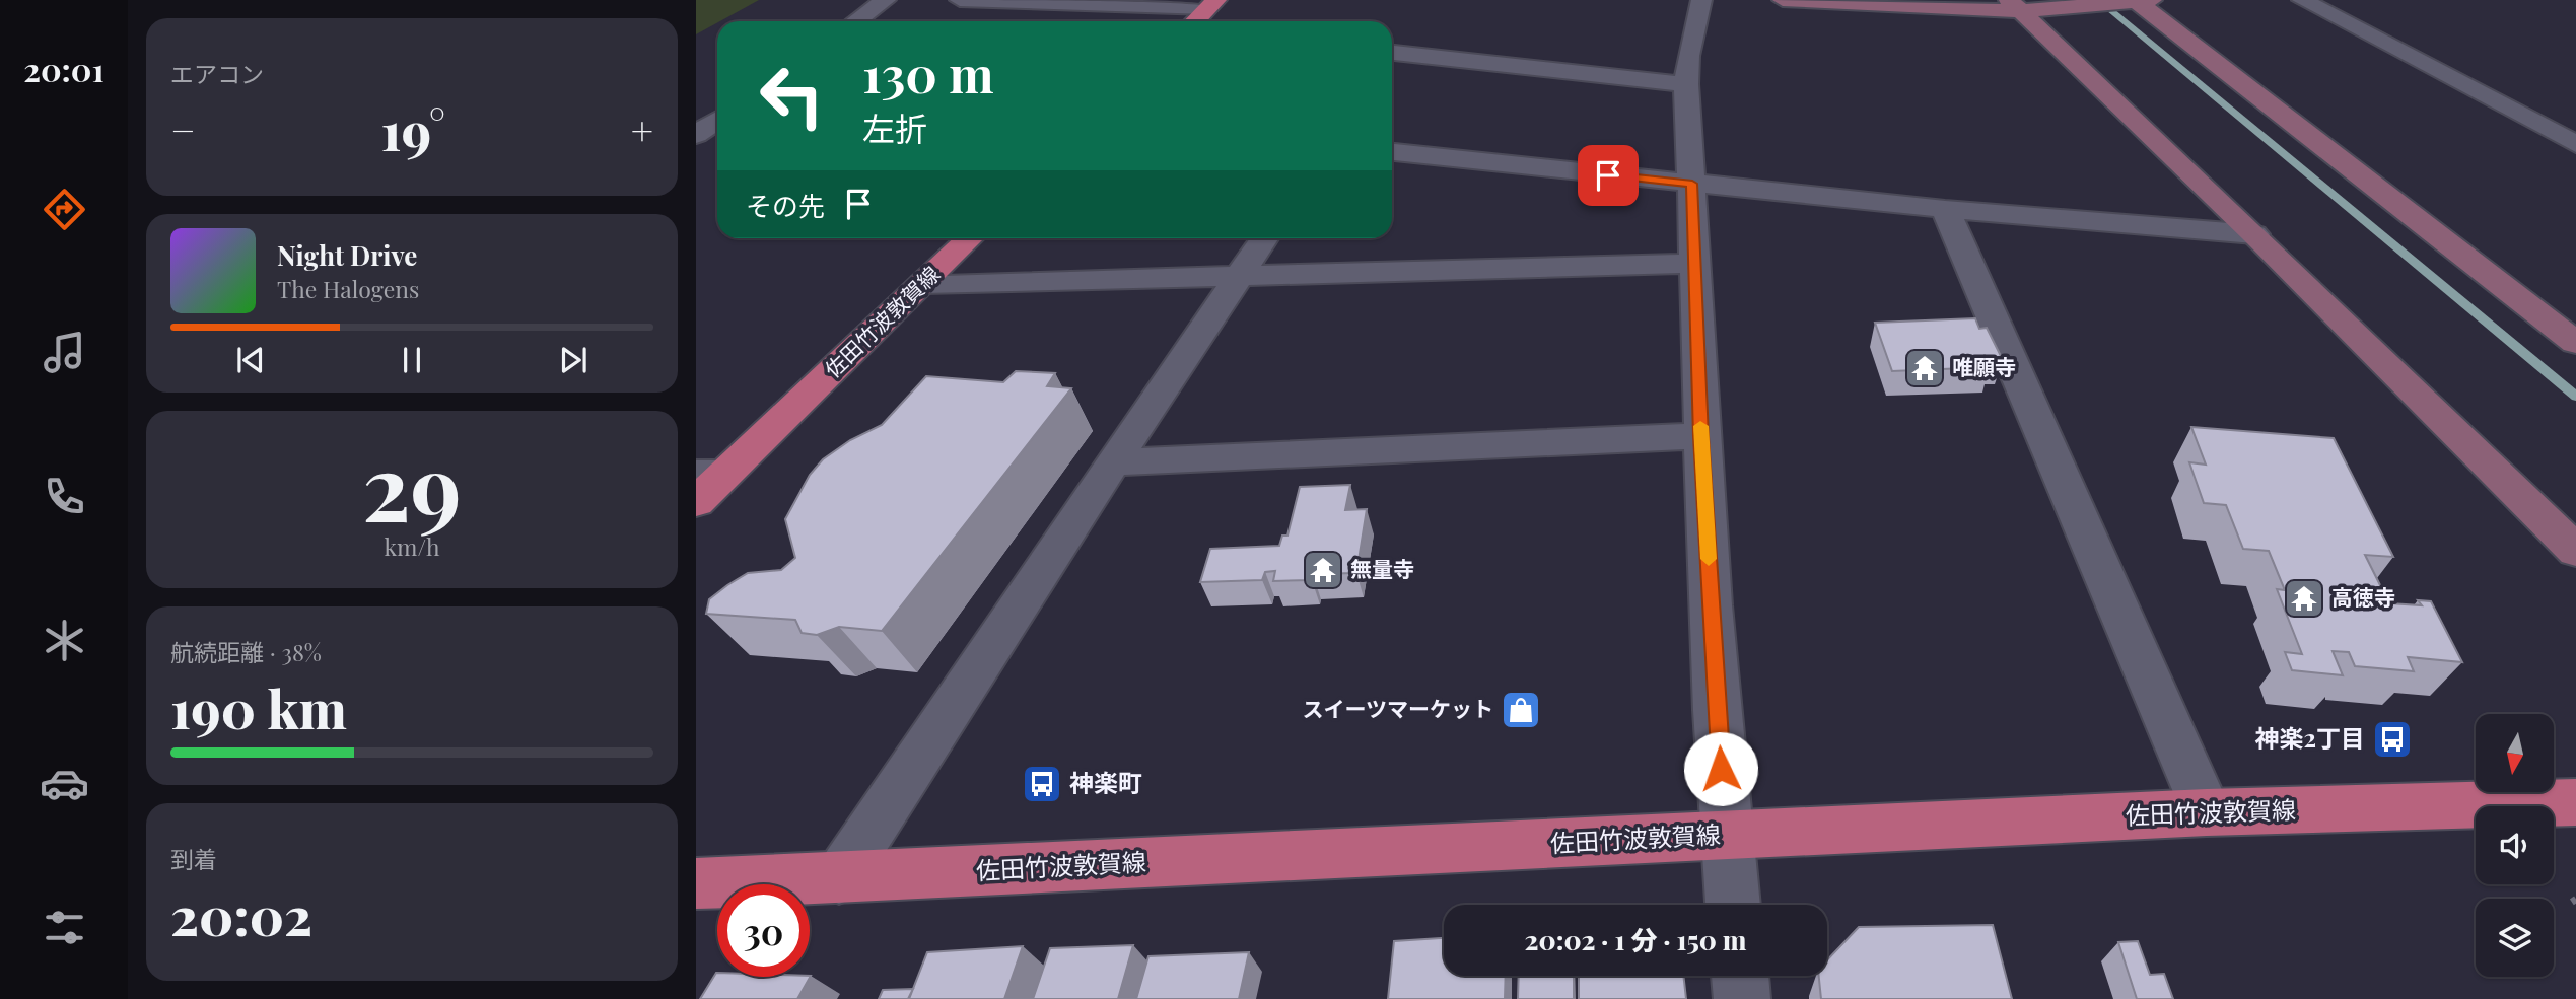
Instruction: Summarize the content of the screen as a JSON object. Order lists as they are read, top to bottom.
{
  "streets": {
    "main road": ["佐田竹波敦賀線"]
  },
  "places": {
    "temple": ["唯願寺", "無量寺", "高徳寺"],
    "shop": ["スイーツマーケット"],
    "bus stop": ["神楽2丁目", "神楽町"]
  },
  "north": "bottom",
  "page": {
    "tabs": "20:01",
    "tile": [
      "エアコン",
      ["29", "km/h"],
      ["航続距離 · 38%", "190 km"],
      ["到着", "20:02"]
    ],
    "turn": ["130 m", "左折"],
    "heat": ["−", "19°", "+"],
    "then": "その先",
    "song": ["Night Drive", "The Halogens"],
    "limit": "30",
    "trip": "20:02 · 1 分 · 150 m"
  }
}
